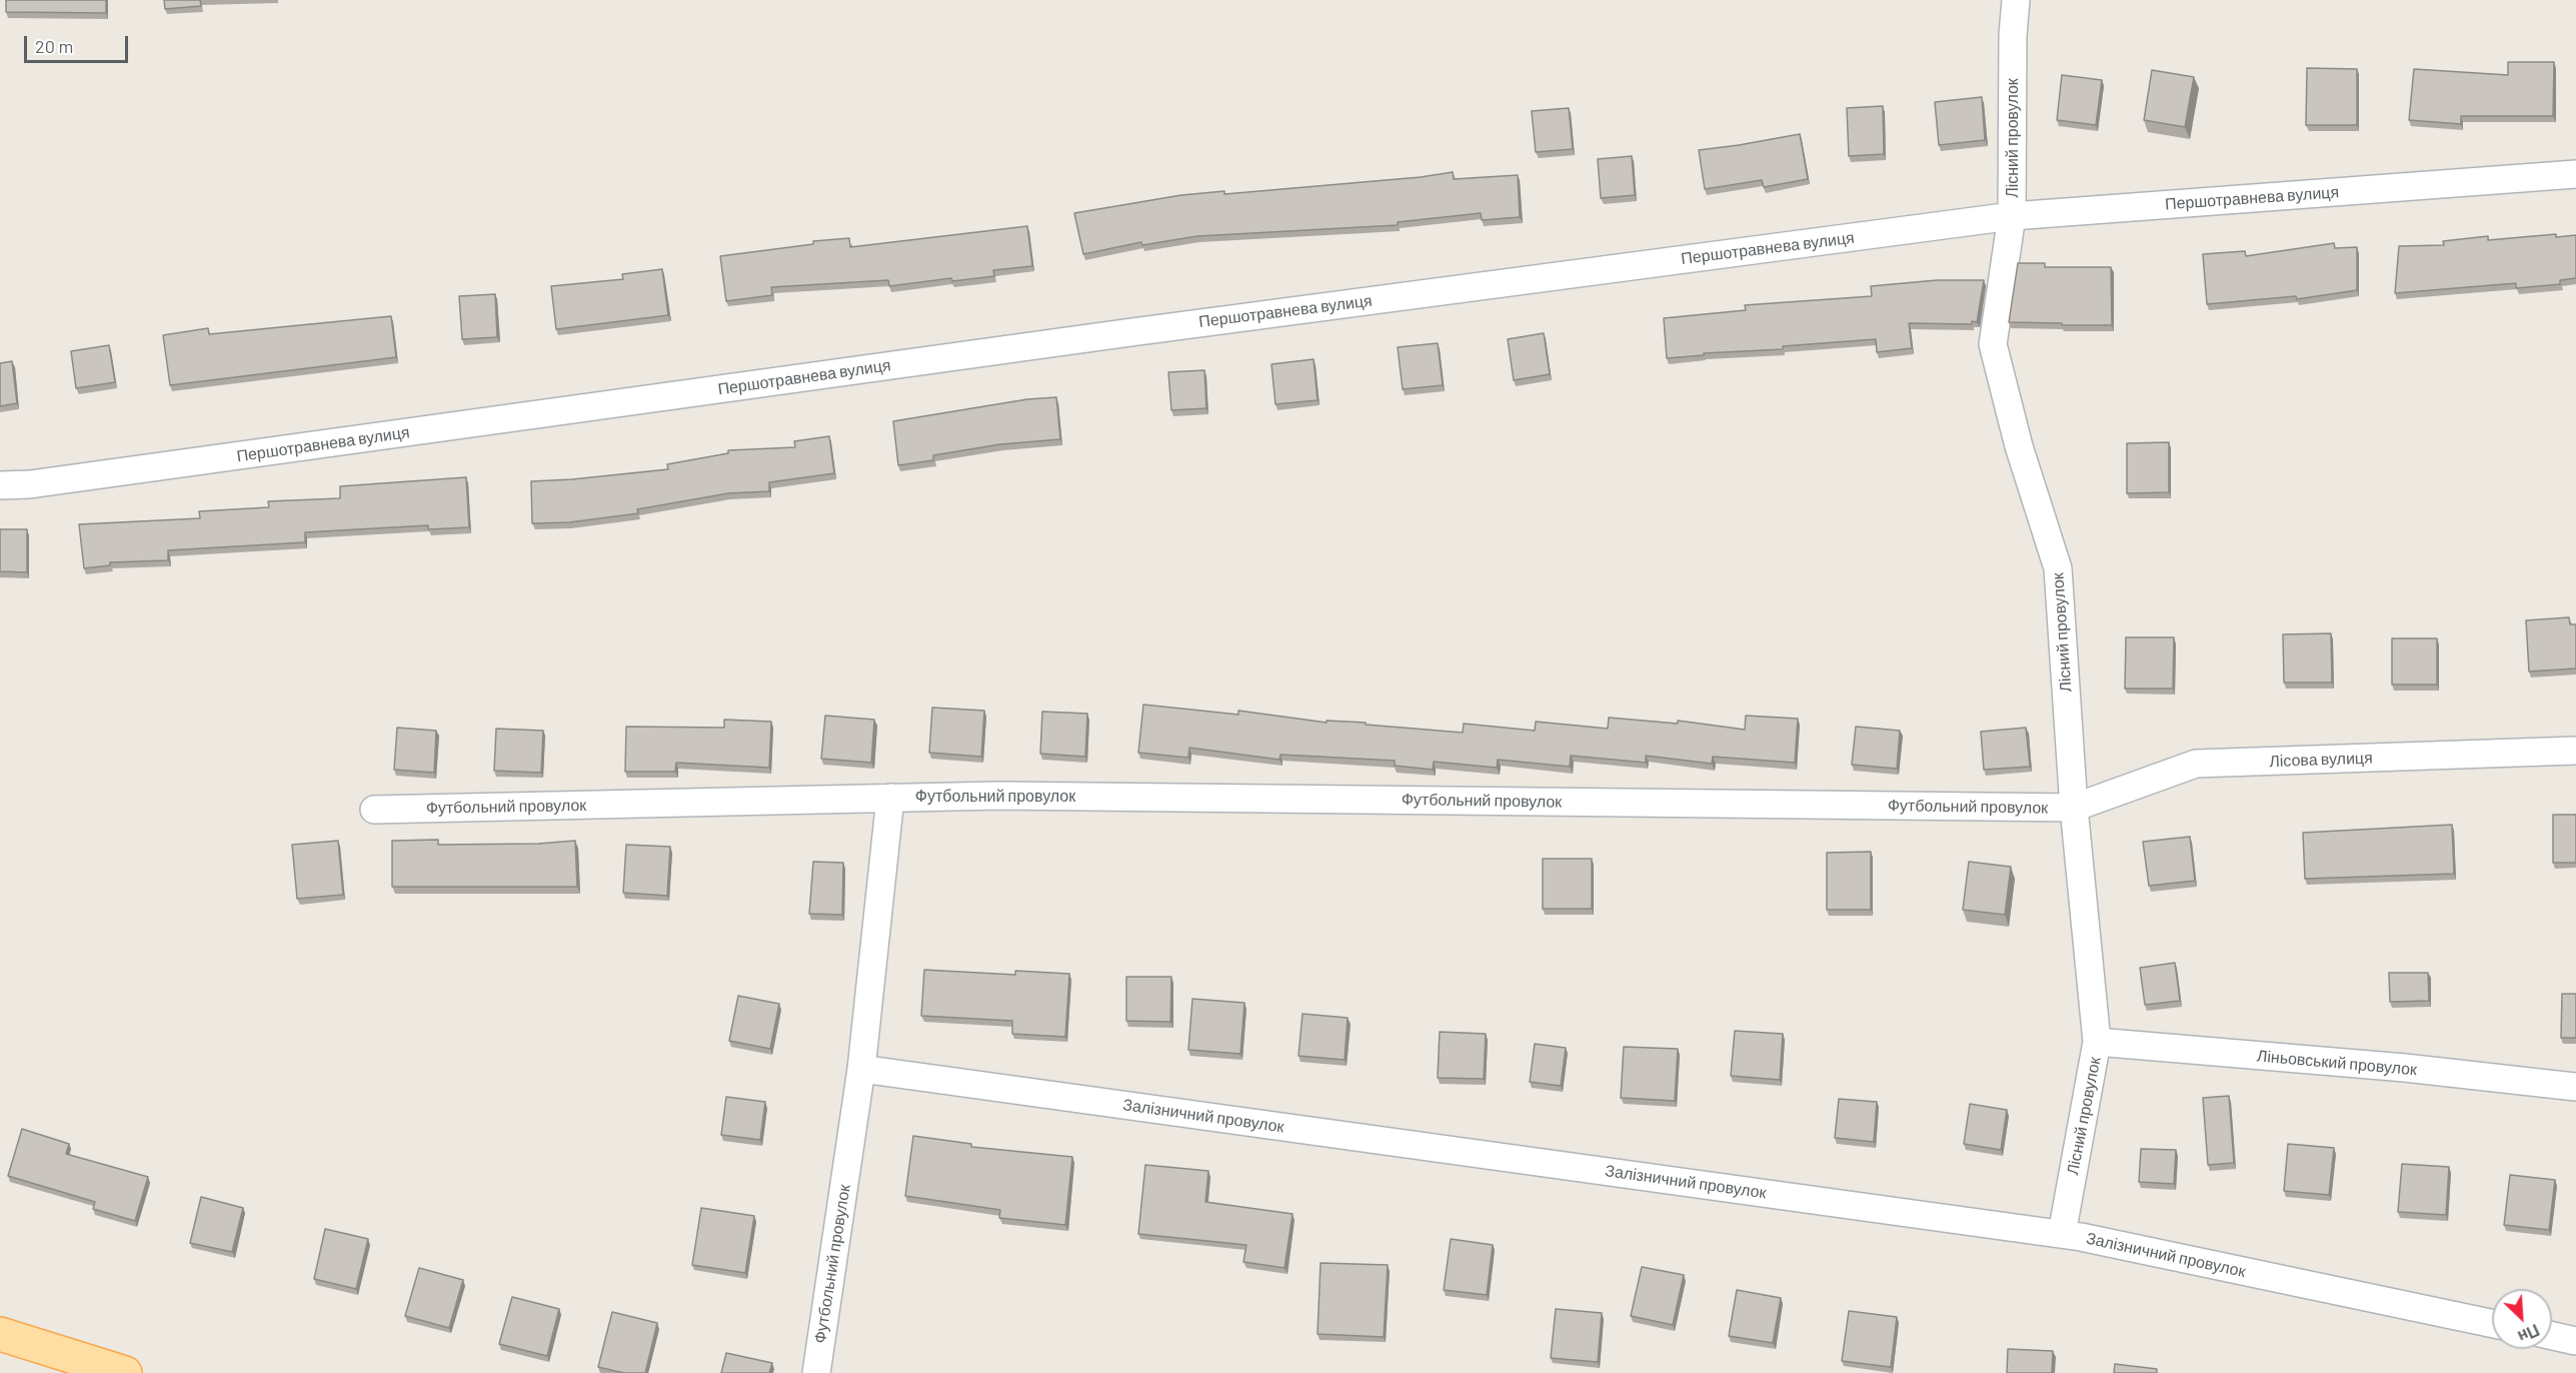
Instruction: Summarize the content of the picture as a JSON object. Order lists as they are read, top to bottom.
{
  "streets": {
    "street": [
      "Лісний провулок",
      "Першотравнева вулиця",
      "Лісова вулиця",
      "Футбольний провулок",
      "Ліньовський провулок",
      "Залізничний провулок"
    ]
  },
  "crossings": [
    ["Лісний провулок", "Першотравнева вулиця"],
    ["Лісний провулок", "Лісова вулиця"],
    ["Лісний провулок", "Футбольний провулок"],
    ["Лісний провулок", "Ліньовський провулок"],
    ["Лісний провулок", "Залізничний провулок"],
    ["Лісова вулиця", "Футбольний провулок"],
    ["Футбольний провулок", "Залізничний провулок"]
  ],
  "scale_bar": "20 m",
  "north": "bottom right"
}
